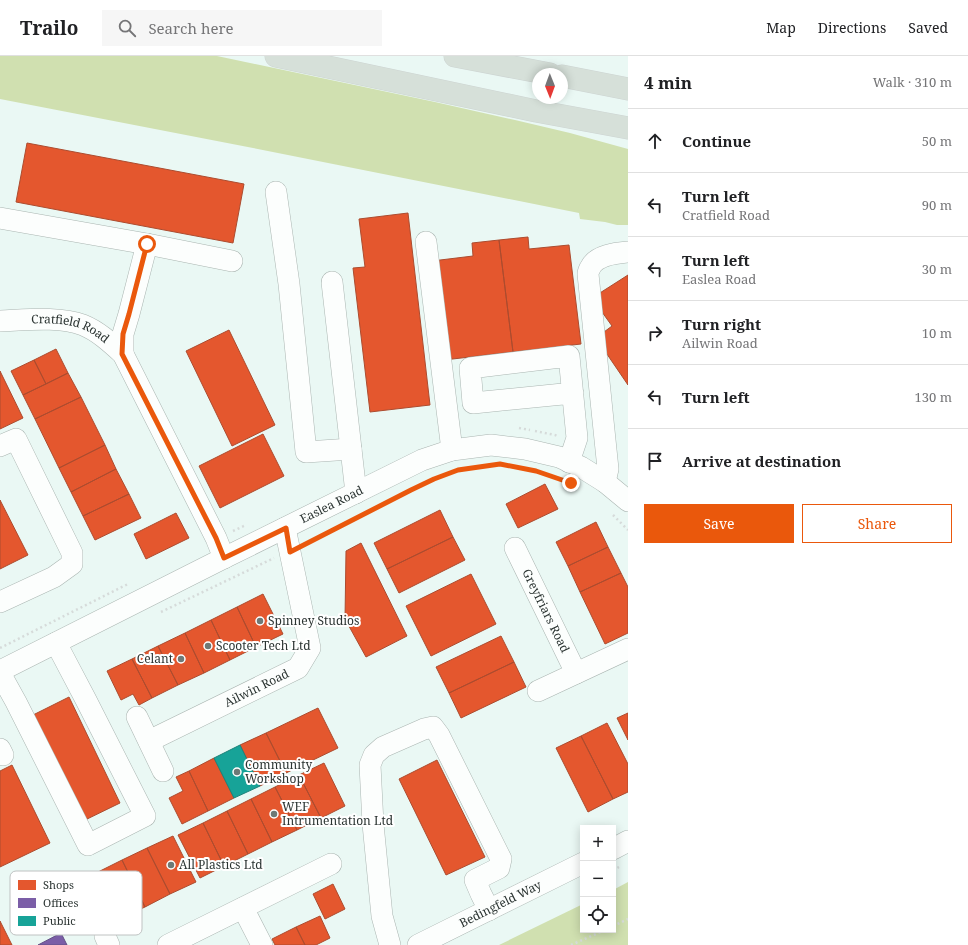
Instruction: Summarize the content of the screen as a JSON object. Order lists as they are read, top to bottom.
{
  "streets": {
    "street": [
      "Cratfield Road",
      "Easlea Road",
      "Greyfriars Road",
      "Ailwin Road",
      "Bedingfeld Way"
    ]
  },
  "crossings": [
    ["Cratfield Road", "Easlea Road"],
    ["Easlea Road", "Ailwin Road"]
  ],
  "places": [
    "Spinney Studios",
    "Scooter Tech Ltd",
    "Celant",
    "Community Workshop",
    "WEF Intrumentation Ltd",
    "All Plastics Ltd"
  ],
  "legend": ["Shops", "Offices", "Public"],
  "north": "bottom",
  "page": {
    "header": "Trailo",
    "search": "Search here",
    "nav": ["Map", "Directions", "Saved"],
    "heading": ["4 min", "Walk · 310 m"],
    "list": [
      ["Continue", "50 m"],
      ["Turn left", "Cratfield Road", "90 m"],
      ["Turn left", "Easlea Road", "30 m"],
      ["Turn right", "Ailwin Road", "10 m"],
      ["Turn left", "130 m"],
      "Arrive at destination"
    ],
    "buttons": ["Save", "Share"],
    "map_buttons": ["+", "−"]
  }
}
